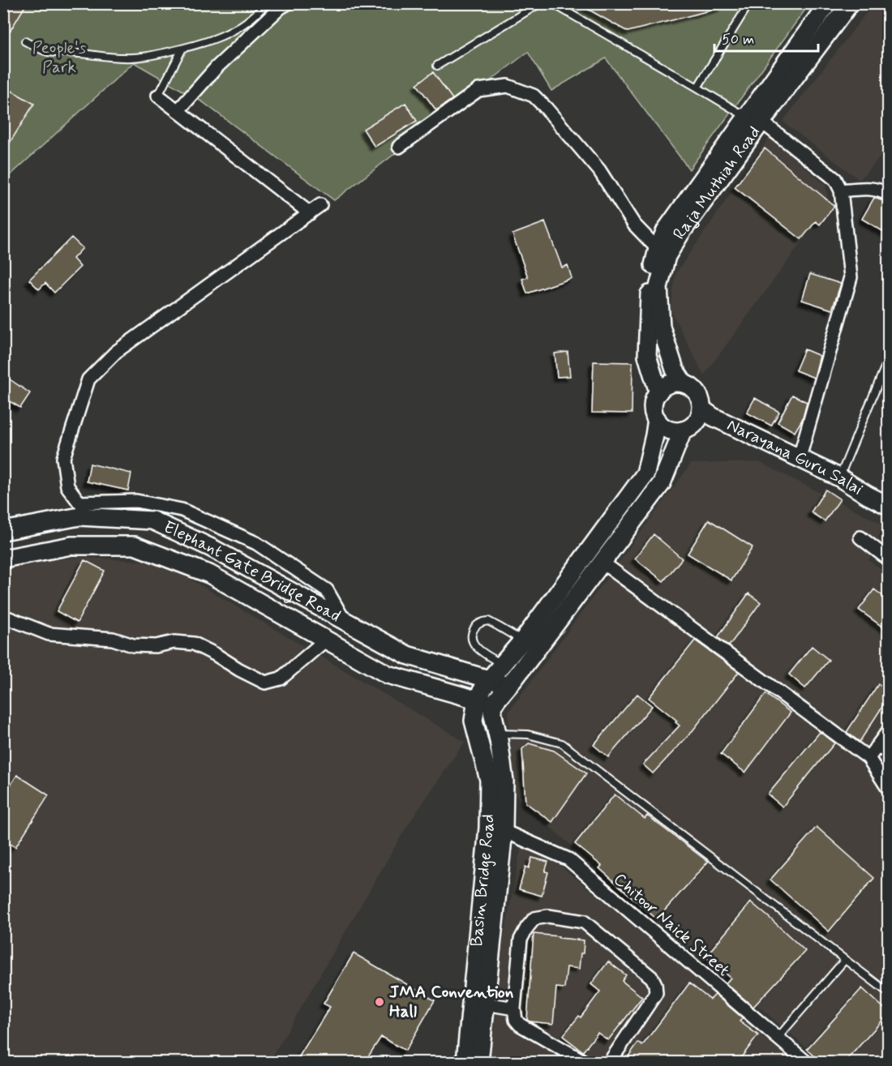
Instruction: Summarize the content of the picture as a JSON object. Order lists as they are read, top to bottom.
{
  "streets": {
    "main road": [
      "Raja Muthiah Road",
      "Narayana Guru Salai",
      "Elephant Gate Bridge Road",
      "Basin Bridge Road"
    ],
    "street": ["Chitoor Naick Street"]
  },
  "crossings": [
    ["Raja Muthiah Road", "Narayana Guru Salai"],
    ["Elephant Gate Bridge Road", "Basin Bridge Road"]
  ],
  "parks": ["People's Park"],
  "places": ["JMA Convention Hall"],
  "scale_bar": "50 m"
}
